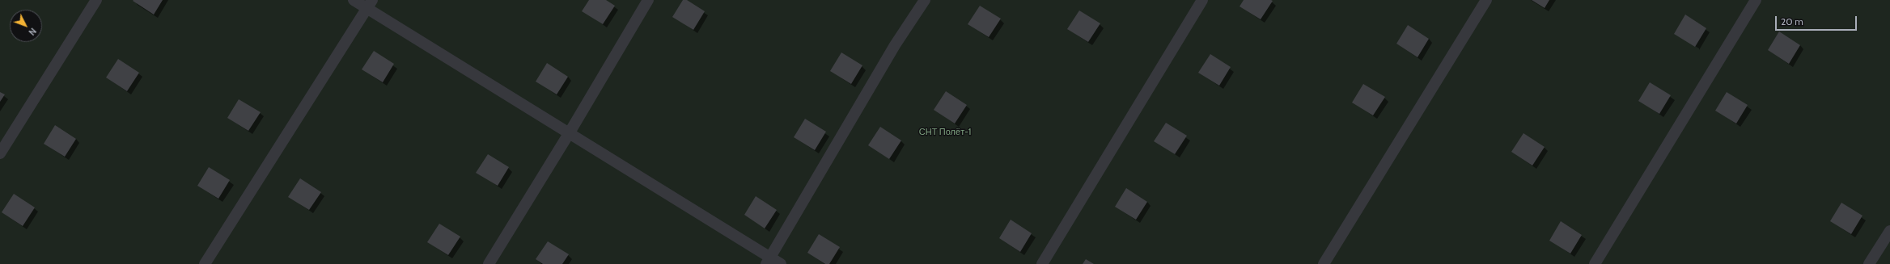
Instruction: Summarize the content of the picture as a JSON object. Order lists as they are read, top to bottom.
{
  "parks": ["СНТ Полёт-1"],
  "scale_bar": "20 m",
  "north": "bottom right"
}
